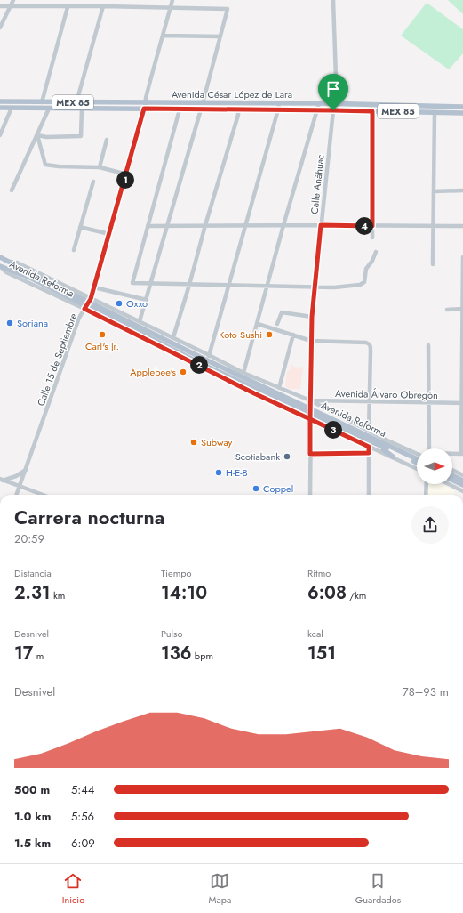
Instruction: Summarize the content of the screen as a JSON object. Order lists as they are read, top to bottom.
{
  "streets": {
    "main road": ["Avenida César López de Lara", "MEX 85", "Avenida Reforma"],
    "street": ["Calle Anáhuac", "Calle 15 de Septiembre", "Avenida Álvaro Obregón"]
  },
  "crossings": [
    ["Avenida César López de Lara", "Calle Anáhuac"],
    ["Avenida César López de Lara", "Calle 15 de Septiembre"],
    ["Calle Anáhuac", "Avenida Reforma"],
    ["Calle Anáhuac", "Avenida Álvaro Obregón"],
    ["Avenida Reforma", "Calle 15 de Septiembre"],
    ["Avenida Reforma", "Avenida Álvaro Obregón"]
  ],
  "places": [
    "Oxxo",
    "Soriana",
    "Carl's Jr.",
    "Koto Sushi",
    "Applebee's",
    "Subway",
    "Scotiabank",
    "H-E-B",
    "Coppel"
  ],
  "north": "right",
  "page": {
    "pins": [
      "1",
      "4",
      "2",
      "3"
    ],
    "heading": ["Carrera nocturna", "20:59"],
    "stats": [
      ["Distancia", "2.31 km"],
      ["Tiempo", "14:10"],
      ["Ritmo", "6:08 /km"],
      ["Desnivel", "17 m"],
      ["Pulso", "136 bpm"],
      ["kcal", "151"]
    ],
    "chart": ["Desnivel", "78–93 m"],
    "list": [
      {
        "name": "500 m",
        "note": "5:44"
      },
      {
        "name": "1.0 km",
        "note": "5:56"
      },
      {
        "name": "1.5 km",
        "note": "6:09"
      }
    ],
    "tabs": ["Inicio", "Mapa", "Guardados"]
  }
}
